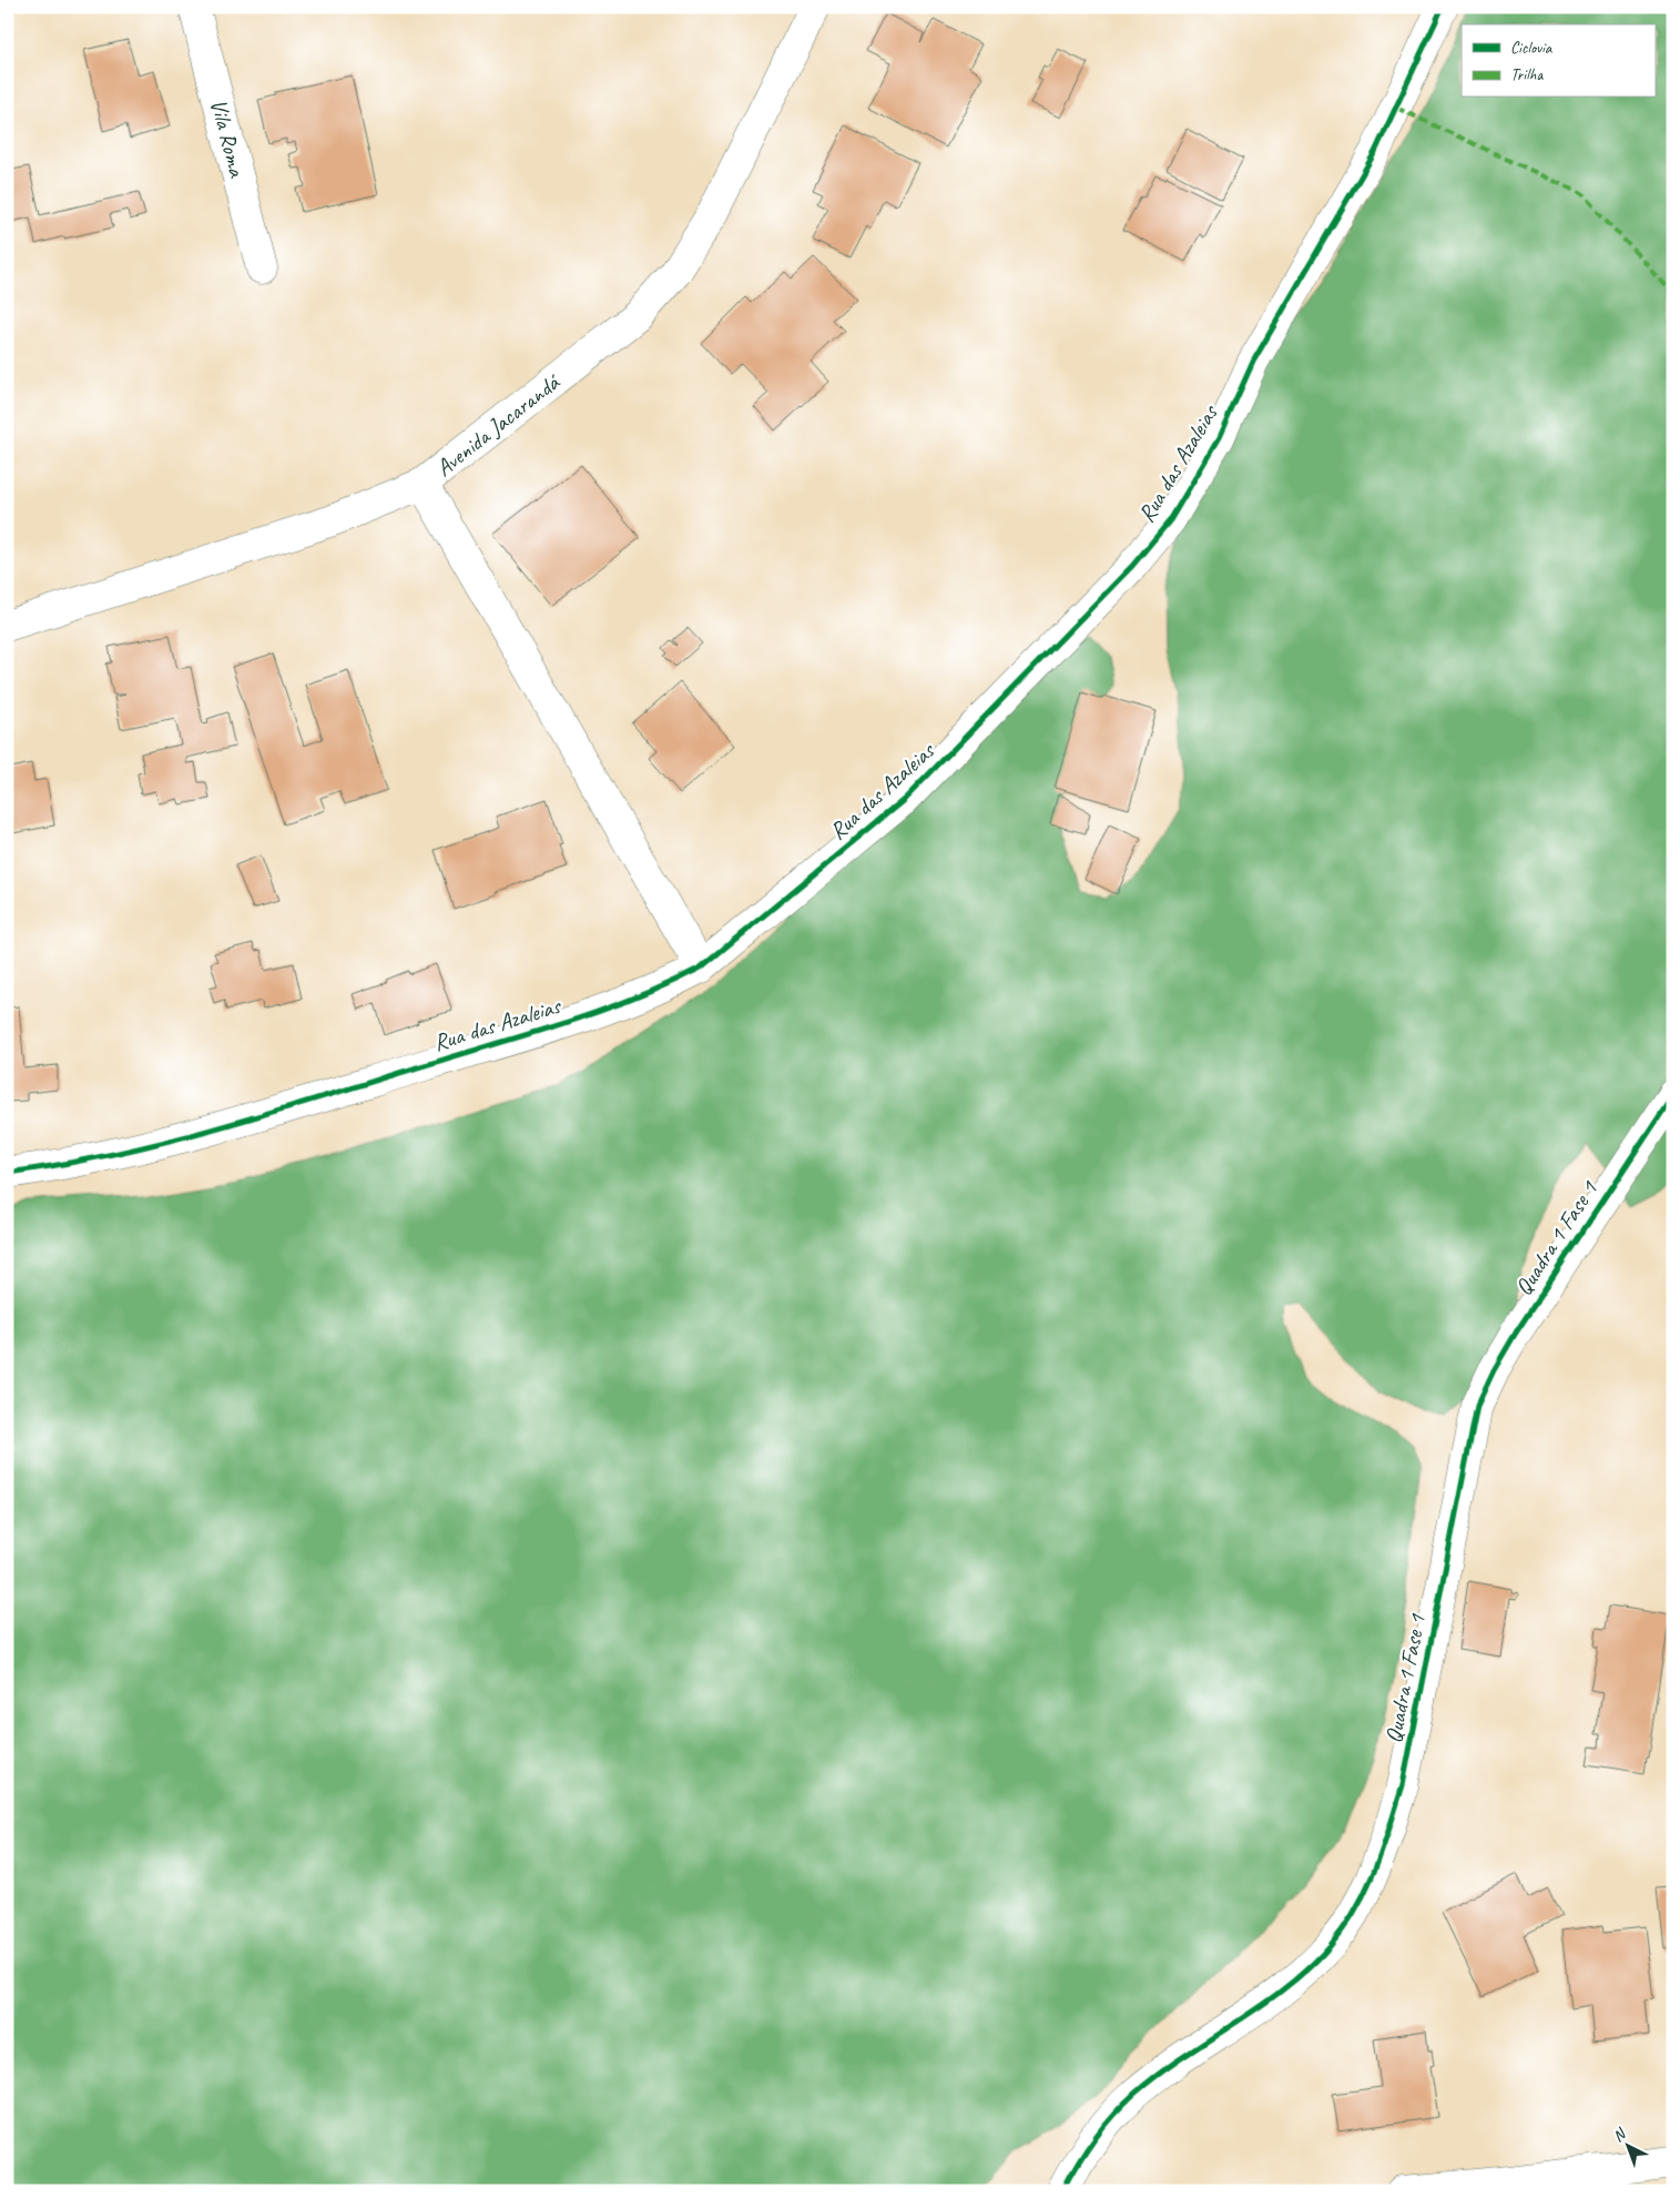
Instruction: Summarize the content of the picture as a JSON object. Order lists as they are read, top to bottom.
{
  "streets": {
    "street": [
      "Vila Roma",
      "Avenida Jacarandá",
      "Rua das Azaleias",
      "Quadra 1 Fase 1"
    ]
  },
  "legend": ["Ciclovia", "Trilha"],
  "north": "top left"
}
